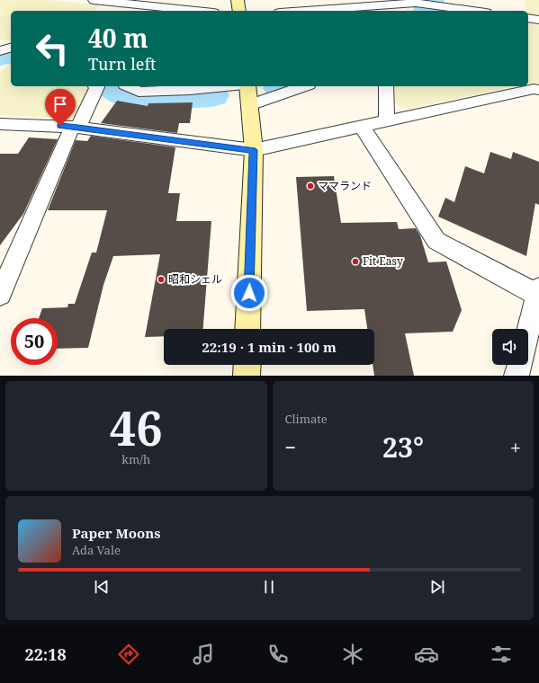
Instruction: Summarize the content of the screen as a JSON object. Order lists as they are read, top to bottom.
{
  "places": ["ママランド", "Fit Easy", "昭和シェル"],
  "page": {
    "turn": ["40 m", "Turn left"],
    "limit": "50",
    "trip": "22:19 · 1 min · 100 m",
    "tile": [
      ["46", "km/h"],
      "Climate"
    ],
    "heat": ["−", "23°", "+"],
    "song": ["Paper Moons", "Ada Vale"],
    "tabs": "22:18"
  }
}
